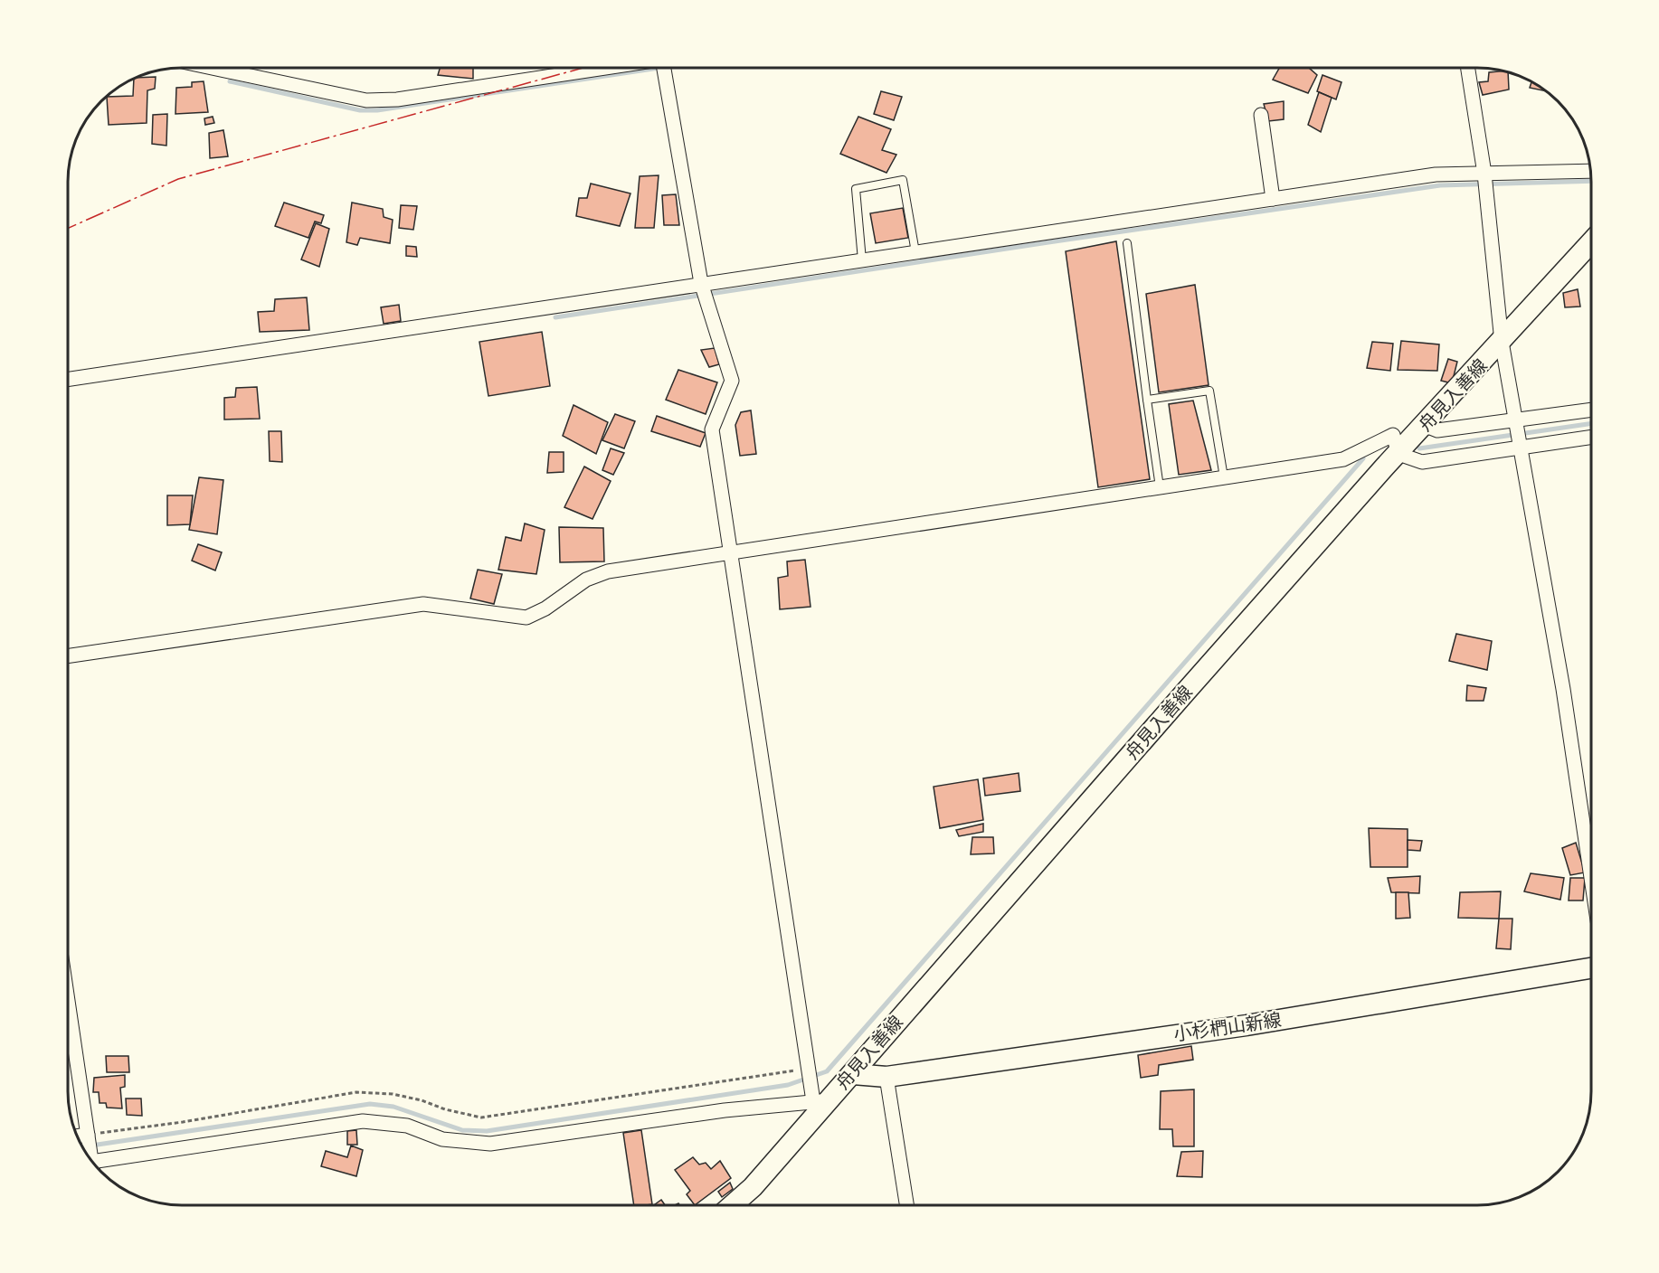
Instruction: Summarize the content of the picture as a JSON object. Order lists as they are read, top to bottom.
{
  "streets": {
    "main road": ["舟見入善線", "小杉椚山新線"]
  },
  "crossings": [
    ["舟見入善線", "小杉椚山新線"]
  ]
}
